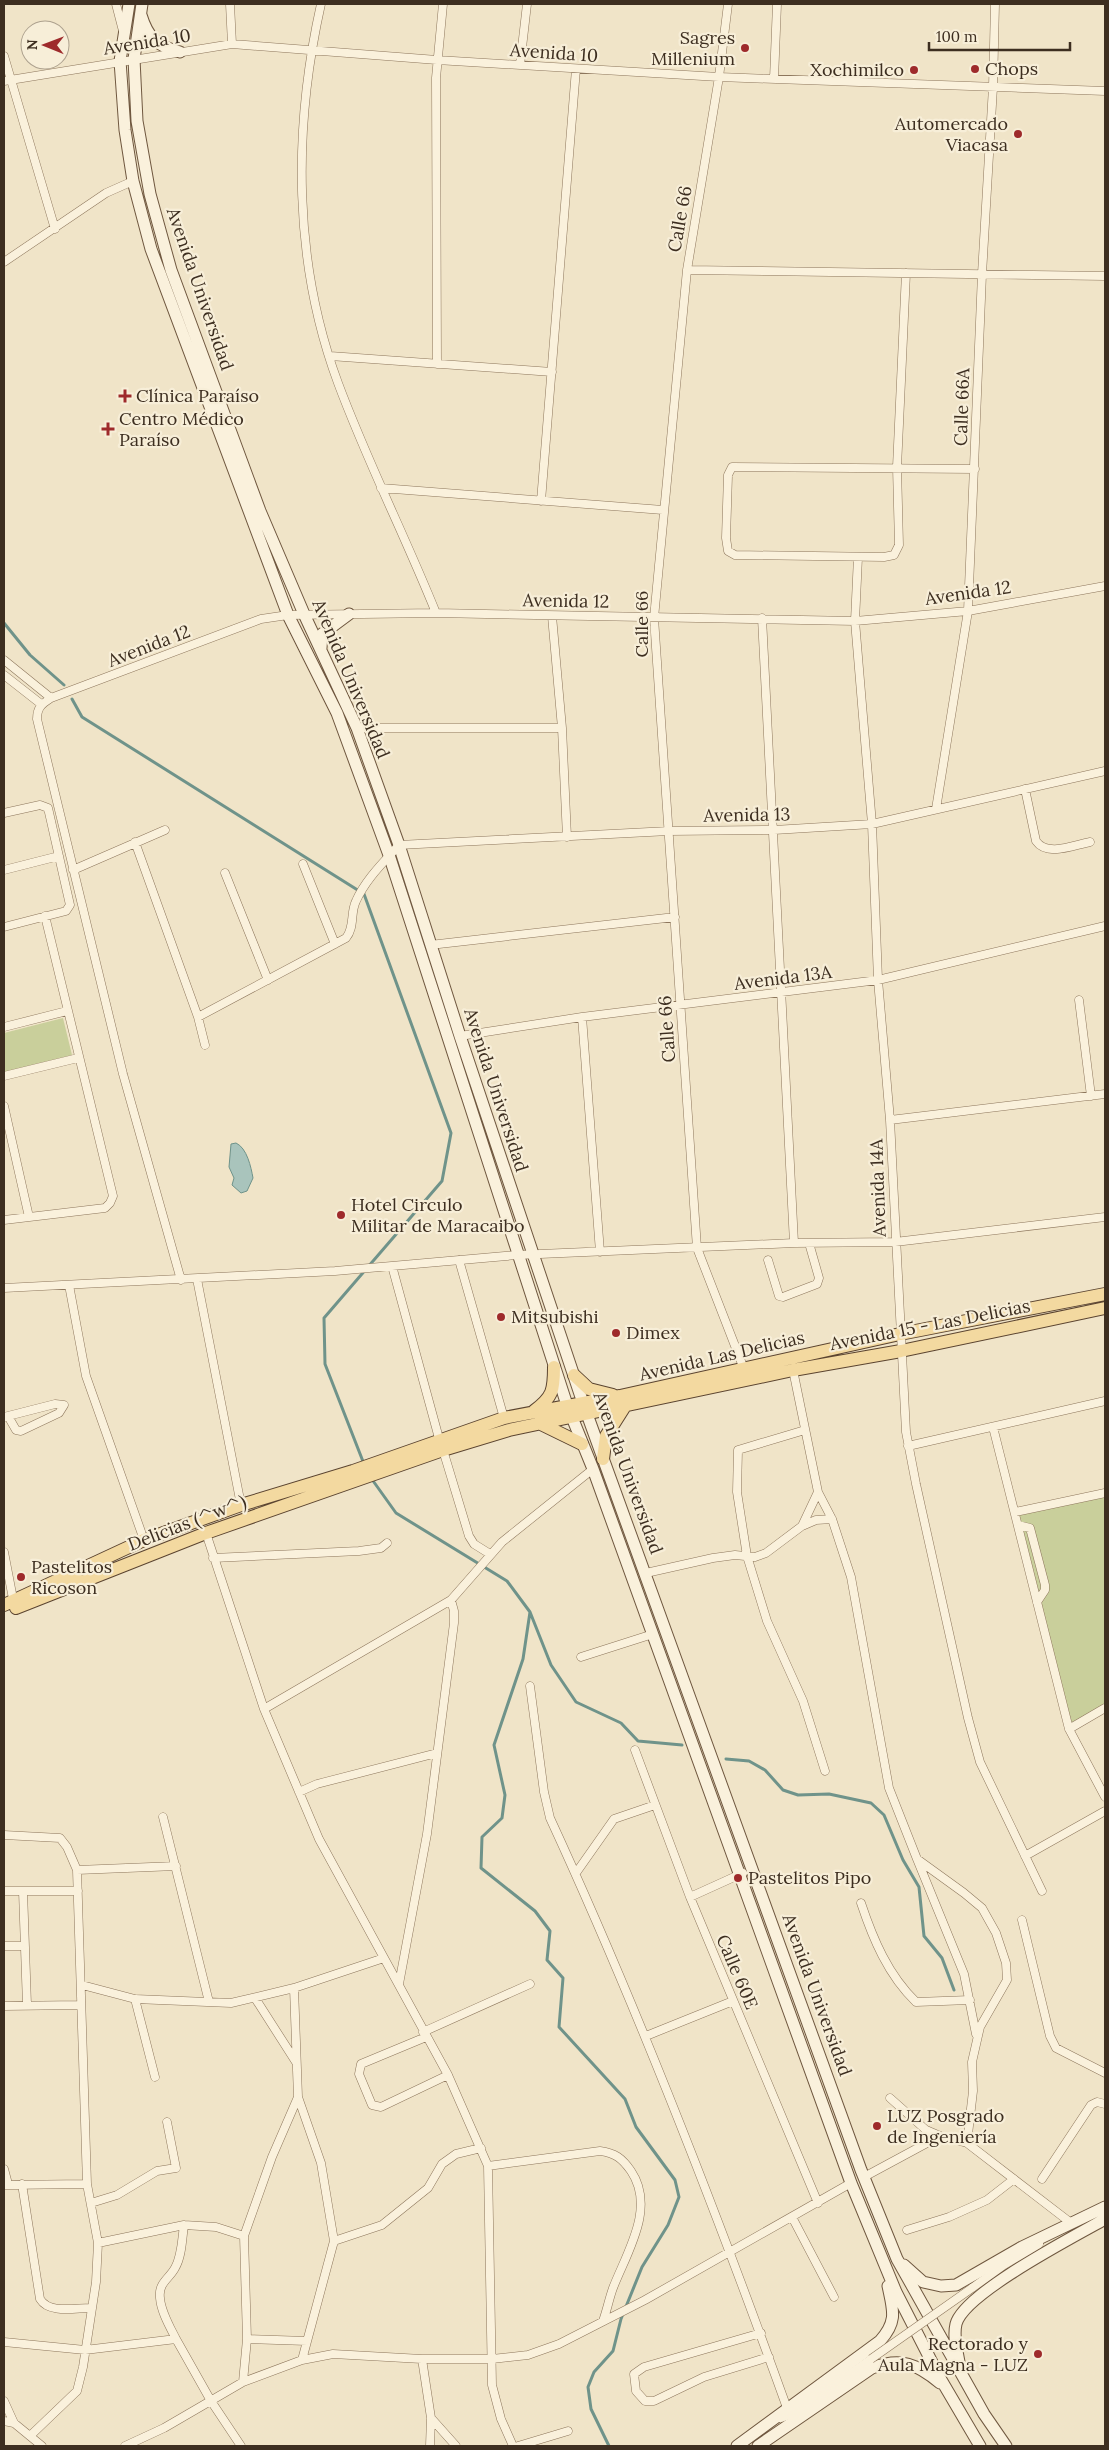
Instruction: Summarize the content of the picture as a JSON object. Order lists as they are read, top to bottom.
{
  "streets": {
    "main road": ["Avenida 15 - Las Delicias", "Avenida Las Delicias", "Delicias (^w^)"],
    "street": [
      "Avenida 10",
      "Calle 66",
      "Avenida Universidad",
      "Calle 66A",
      "Avenida 12",
      "Avenida 13",
      "Avenida 13A",
      "Avenida 14A",
      "Calle 60E"
    ]
  },
  "crossings": [
    ["Avenida 10", "Calle 66"],
    ["Avenida 10", "Avenida Universidad"],
    ["Avenida 10", "Calle 66A"],
    ["Calle 66", "Avenida 12"],
    ["Calle 66", "Avenida 13"],
    ["Calle 66", "Avenida 13A"],
    ["Calle 66", "Avenida Las Delicias"],
    ["Avenida Universidad", "Avenida 12"],
    ["Avenida Universidad", "Avenida 13"],
    ["Avenida Universidad", "Avenida 13A"],
    ["Avenida Universidad", "Avenida Las Delicias"],
    ["Calle 66A", "Avenida 12"],
    ["Calle 66A", "Avenida 13"],
    ["Avenida 14A", "Avenida 15 - Las Delicias"],
    ["Avenida 14A", "Avenida Las Delicias"],
    ["Avenida 15 - Las Delicias", "Avenida Las Delicias"],
    ["Avenida Las Delicias", "Delicias (^w^)"]
  ],
  "places": {
    "other": [
      "Sagres Millenium",
      "Chops",
      "Xochimilco",
      "Automercado Viacasa",
      "Hotel Circulo Militar de Maracaibo",
      "Mitsubishi",
      "Dimex",
      "Pastelitos Ricoson",
      "Pastelitos Pipo",
      "LUZ Posgrado de Ingeniería",
      "Rectorado y Aula Magna - LUZ"
    ],
    "health": ["Clínica Paraíso", "Centro Médico Paraíso"]
  },
  "scale_bar": "100 m",
  "north": "left"
}
